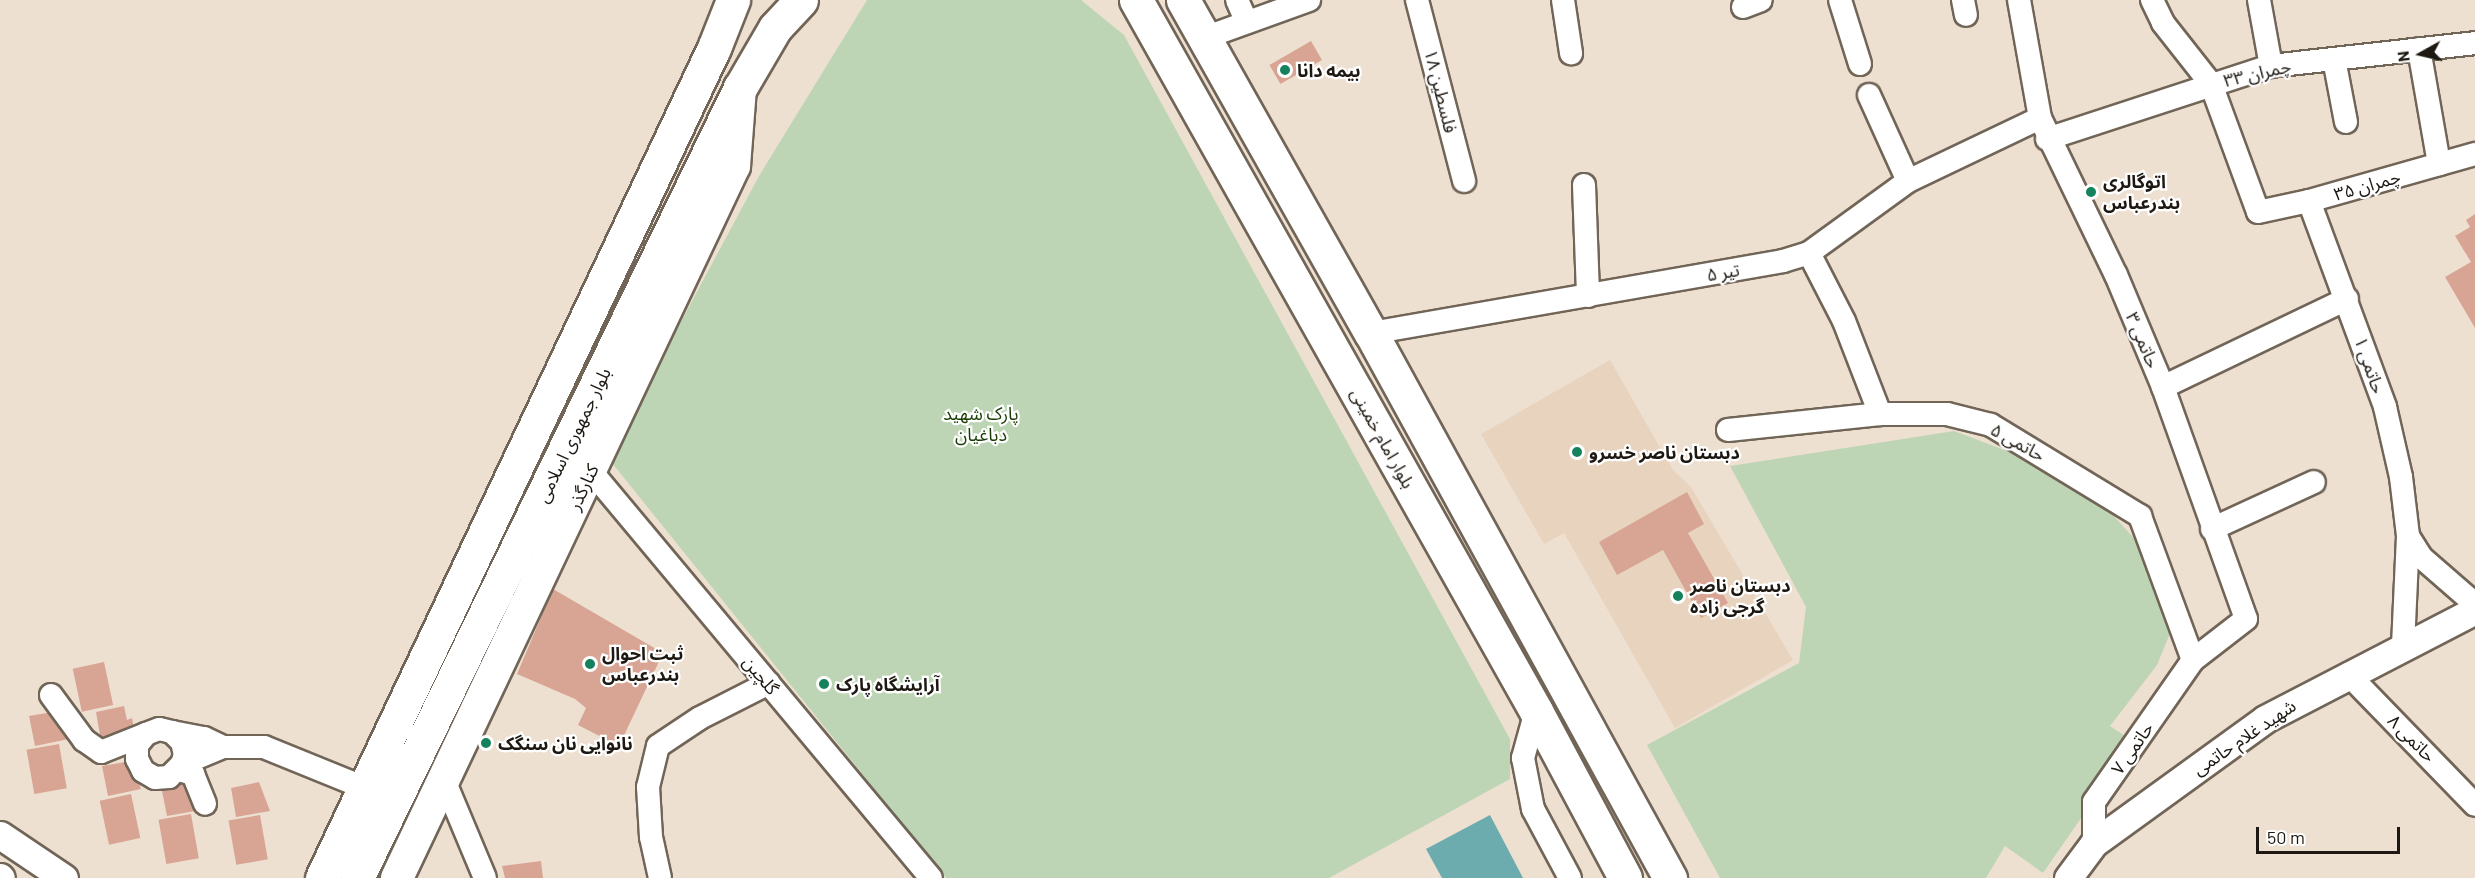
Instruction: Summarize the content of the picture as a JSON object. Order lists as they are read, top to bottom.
{
  "streets": {
    "main road": ["بلوار جمهوری اسلامی", "بلوار امام خمینی", "کنارگذر"],
    "street": [
      "چمران ۳۳",
      "فلسطین ۱۸",
      "چمران ۳۵",
      "تیر ۵",
      "حاتمی ۳",
      "حاتمی ۱",
      "حاتمی ۵",
      "گلچین",
      "شهید غلام حاتمی",
      "حاتمی ۸",
      "حاتمی ۷"
    ]
  },
  "crossings": [
    ["چمران ۳۳", "چمران ۳۵"],
    ["چمران ۳۳", "تیر ۵"],
    ["چمران ۳۳", "حاتمی ۳"],
    ["چمران ۳۵", "حاتمی ۱"],
    ["تیر ۵", "حاتمی ۳"],
    ["حاتمی ۳", "حاتمی ۵"],
    ["حاتمی ۳", "حاتمی ۷"],
    ["حاتمی ۱", "شهید غلام حاتمی"],
    ["بلوار جمهوری اسلامی", "کنارگذر"],
    ["حاتمی ۵", "حاتمی ۷"],
    ["کنارگذر", "گلچین"],
    ["شهید غلام حاتمی", "حاتمی ۸"],
    ["شهید غلام حاتمی", "حاتمی ۷"]
  ],
  "parks": ["پارک شهید دباغیان"],
  "places": [
    "بیمه دانا",
    "اتوگالری بندرعباس",
    "دبستان ناصر خسرو",
    "دبستان ناصر گرجی زاده",
    "ثبت احوال بندرعباس",
    "آرایشگاه پارک",
    "نانوایی نان سنگک"
  ],
  "scale_bar": "50 m",
  "north": "left"
}
